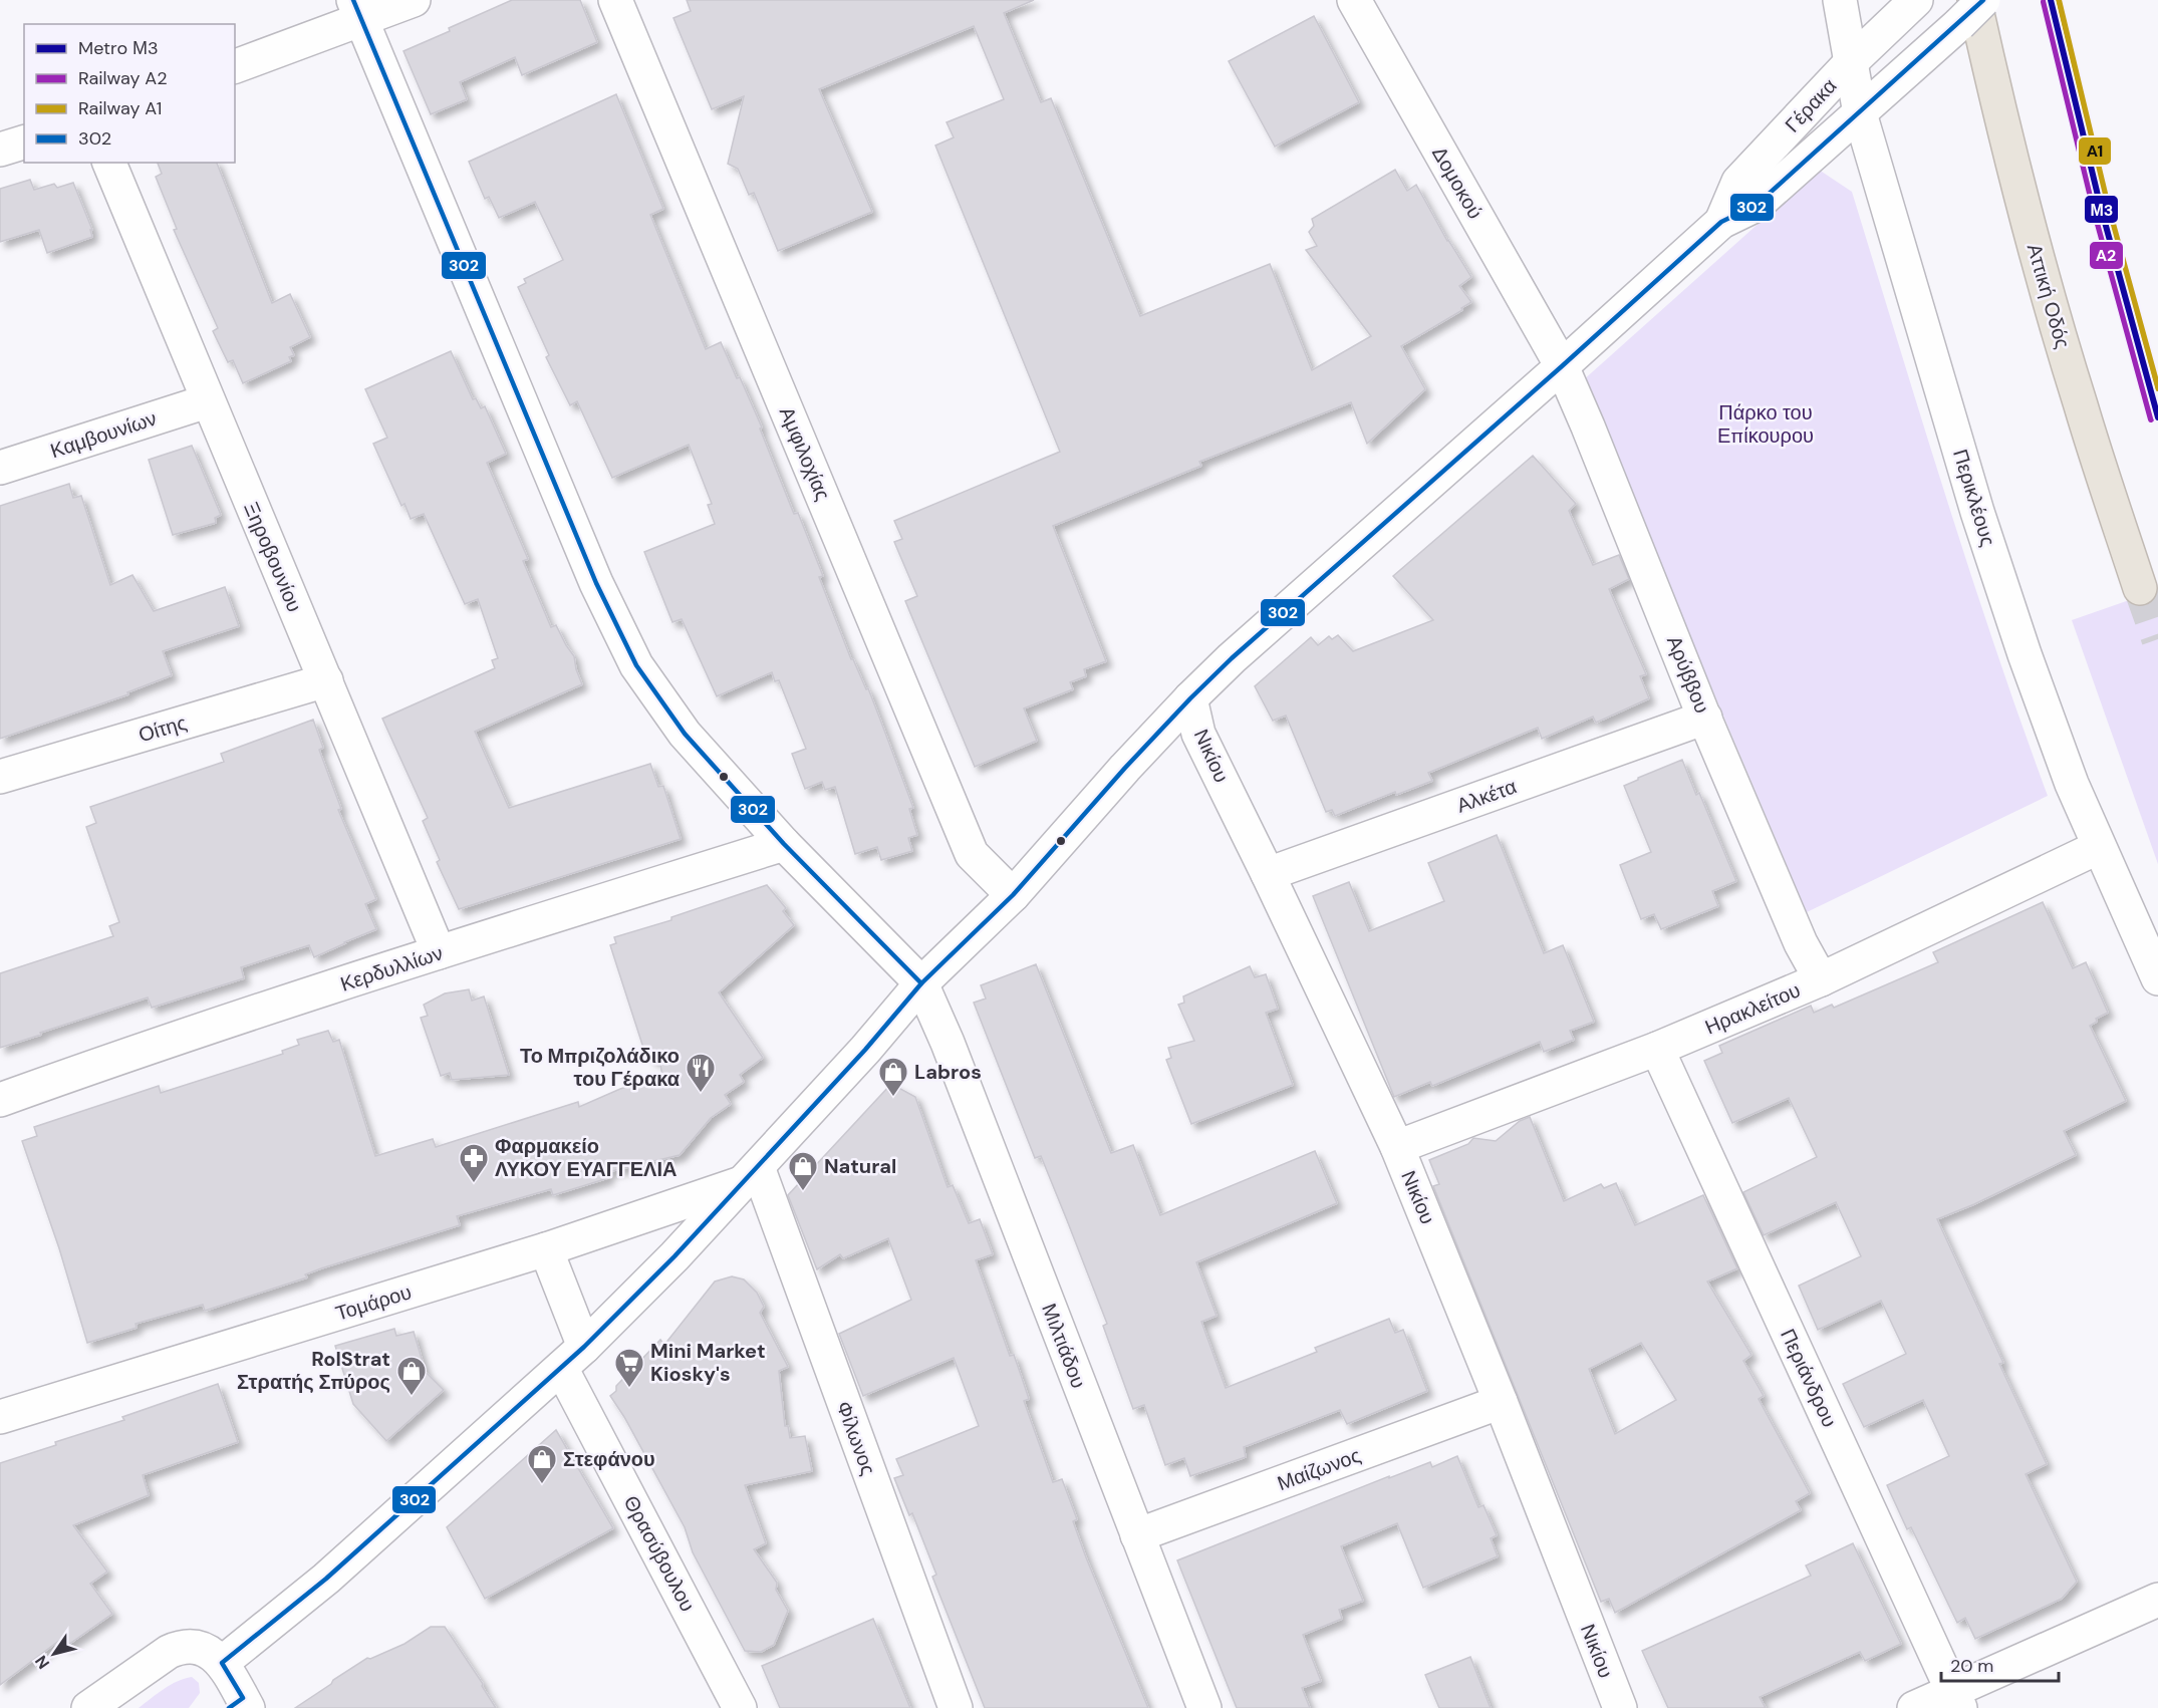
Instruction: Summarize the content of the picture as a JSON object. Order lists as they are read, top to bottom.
{
  "streets": {
    "highway": ["Αττική Οδός"],
    "street": [
      "Γέρακα",
      "Δομοκού",
      "Καμβουνίων",
      "Αμφιλοχίας",
      "Περικλέους",
      "Ξηροβουνίου",
      "Αρύββου",
      "Οίτης",
      "Νικίου",
      "Αλκέτα",
      "Κερδυλλίων",
      "Ηρακλείτου",
      "Τομάρου",
      "Μιλτιάδου",
      "Περιάνδρου",
      "Φίλωνος",
      "Μαίζωνος",
      "Θρασύβουλου"
    ]
  },
  "crossings": [
    ["Γέρακα", "Δομοκού"],
    ["Γέρακα", "Αμφιλοχίας"],
    ["Γέρακα", "Περικλέους"],
    ["Γέρακα", "Αρύββου"],
    ["Γέρακα", "Νικίου"],
    ["Γέρακα", "Τομάρου"],
    ["Γέρακα", "Μιλτιάδου"],
    ["Γέρακα", "Φίλωνος"],
    ["Γέρακα", "Θρασύβουλου"],
    ["Δομοκού", "Αρύββου"],
    ["Καμβουνίων", "Ξηροβουνίου"],
    ["Περικλέους", "Ηρακλείτου"],
    ["Ξηροβουνίου", "Οίτης"],
    ["Ξηροβουνίου", "Κερδυλλίων"],
    ["Αρύββου", "Αλκέτα"],
    ["Αρύββου", "Ηρακλείτου"],
    ["Νικίου", "Αλκέτα"],
    ["Νικίου", "Ηρακλείτου"],
    ["Νικίου", "Μαίζωνος"],
    ["Ηρακλείτου", "Περιάνδρου"],
    ["Τομάρου", "Φίλωνος"],
    ["Τομάρου", "Θρασύβουλου"],
    ["Μιλτιάδου", "Μαίζωνος"]
  ],
  "parks": ["Πάρκο του Επίκουρου"],
  "places": {
    "restaurant": ["Το Μπριζολάδικο του Γέρακα"],
    "shop": [
      "Labros",
      "Natural",
      "RolStrat Στρατής Σπύρος",
      "Στεφάνου"
    ],
    "pharmacy": ["Φαρμακείο ΛΥΚΟΥ ΕΥΑΓΓΕΛΙΑ"],
    "supermarket": ["Mini Market Kiosky's"]
  },
  "lines": [
    "metro line Μ3",
    "rail line A1",
    "transit line 302",
    "rail line A2"
  ],
  "legend": [
    "Metro Μ3",
    "Railway A2",
    "Railway A1",
    "302"
  ],
  "scale_bar": "20 m",
  "north": "bottom left"
}
